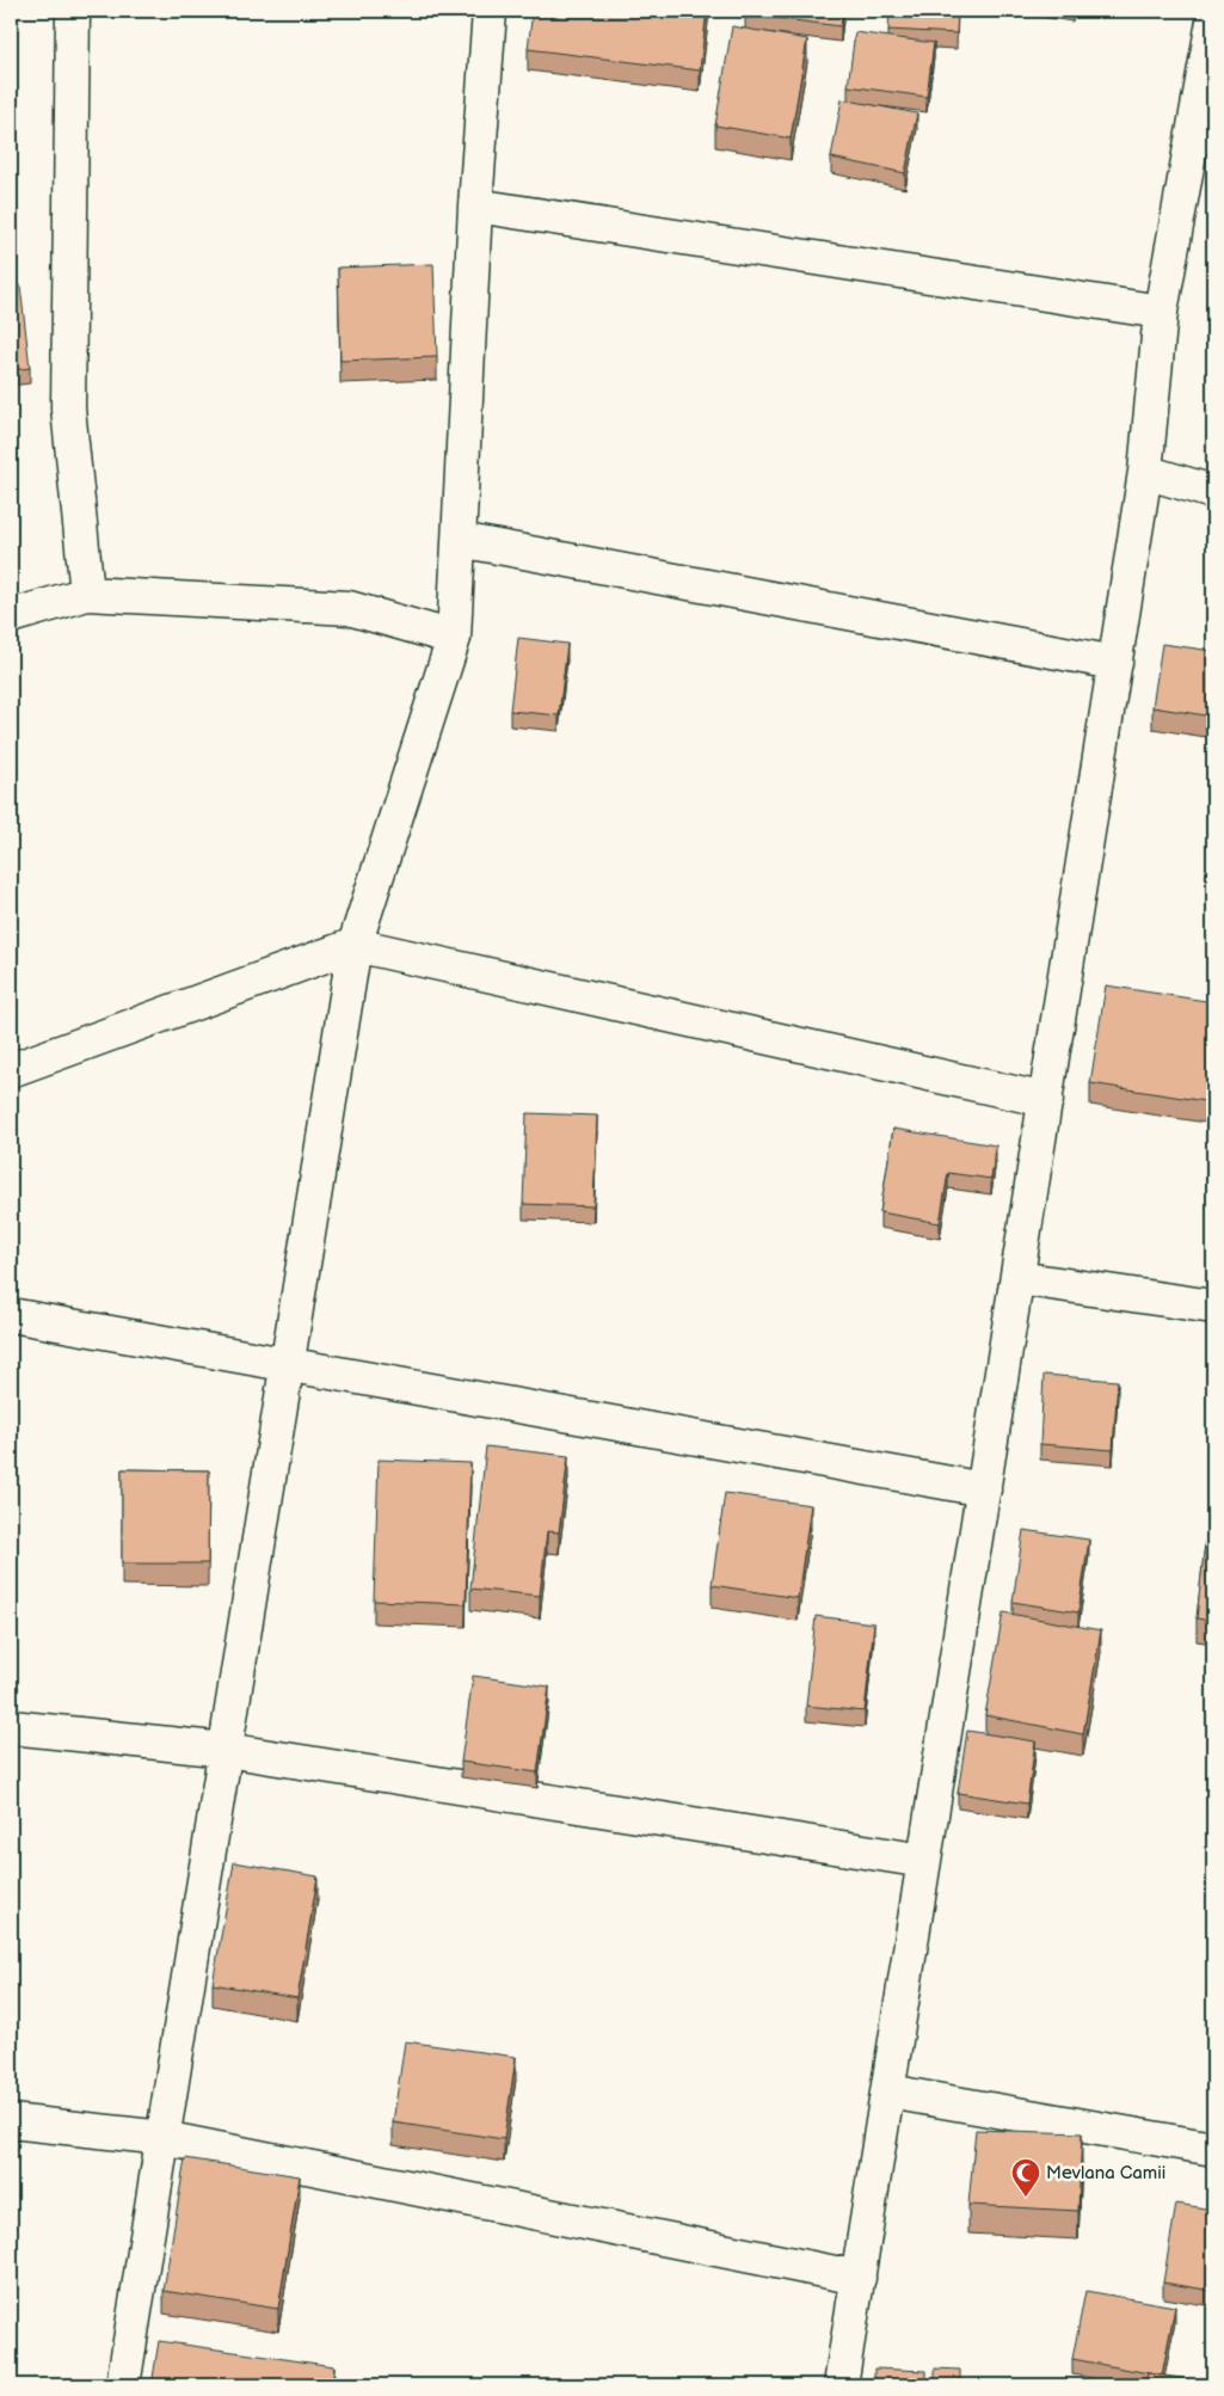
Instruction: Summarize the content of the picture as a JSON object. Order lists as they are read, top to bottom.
{
  "places": {
    "mosque": ["Mevlana Camii"]
  }
}
